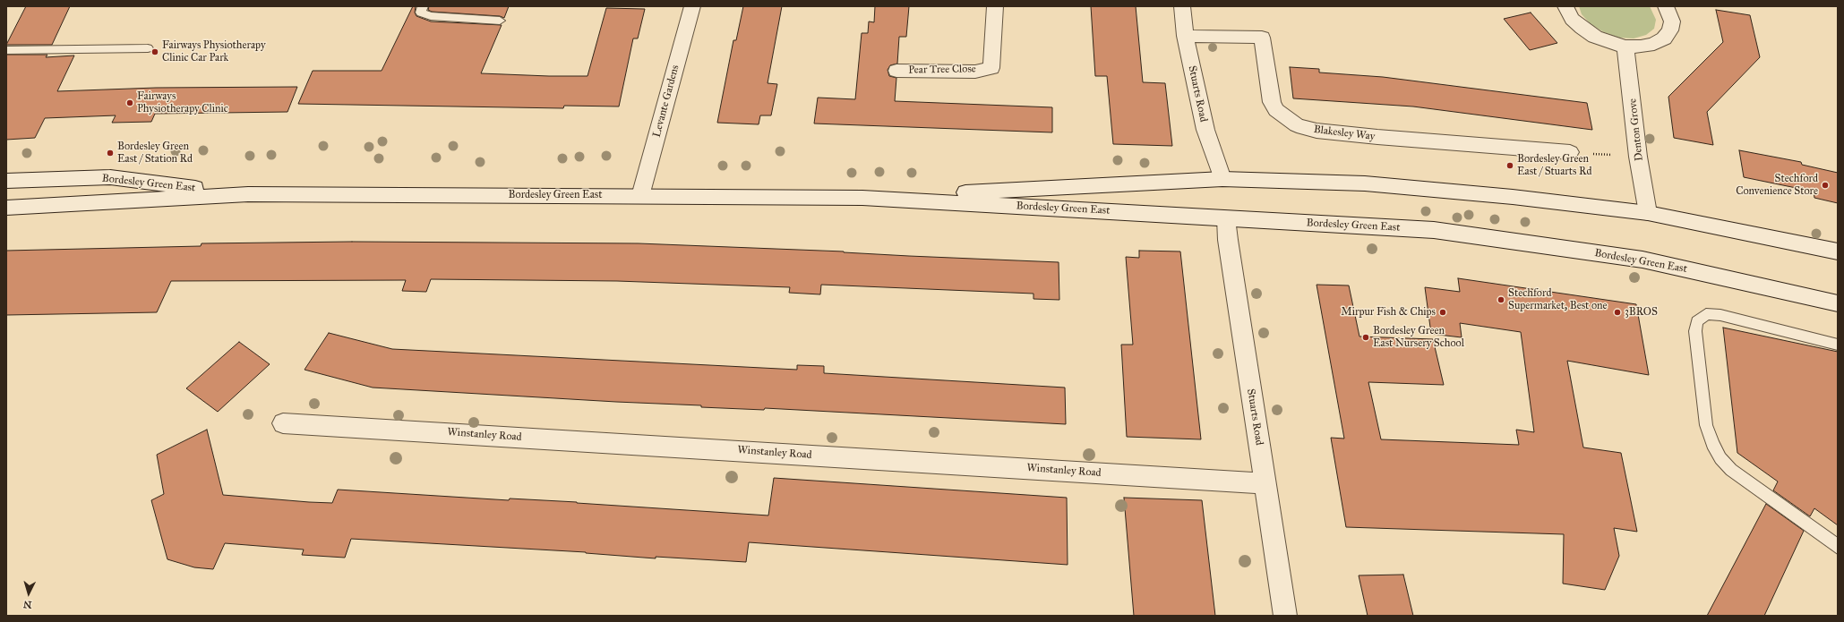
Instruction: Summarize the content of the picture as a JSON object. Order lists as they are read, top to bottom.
{
  "streets": {
    "main road": [
      "Pear Tree Close",
      "Stuarts Road",
      "Levante Gardens",
      "Denton Grove",
      "Blakesley Way",
      "Bordesley Green East",
      "Winstanley Road"
    ]
  },
  "crossings": [
    ["Stuarts Road", "Blakesley Way"],
    ["Stuarts Road", "Bordesley Green East"],
    ["Stuarts Road", "Winstanley Road"],
    ["Levante Gardens", "Bordesley Green East"],
    ["Denton Grove", "Bordesley Green East"]
  ],
  "places": [
    "Fairways Physiotherapy Clinic Car Park",
    "Fairways Physiotherapy Clinic",
    "Bordesley Green East / Station Rd",
    "Bordesley Green East / Stuarts Rd",
    "Stechford Convenience Store",
    "Stechford Supermarket, Best one",
    "Mirpur Fish & Chips",
    "3BROS",
    "Bordesley Green East Nursery School"
  ],
  "north": "bottom"
}
